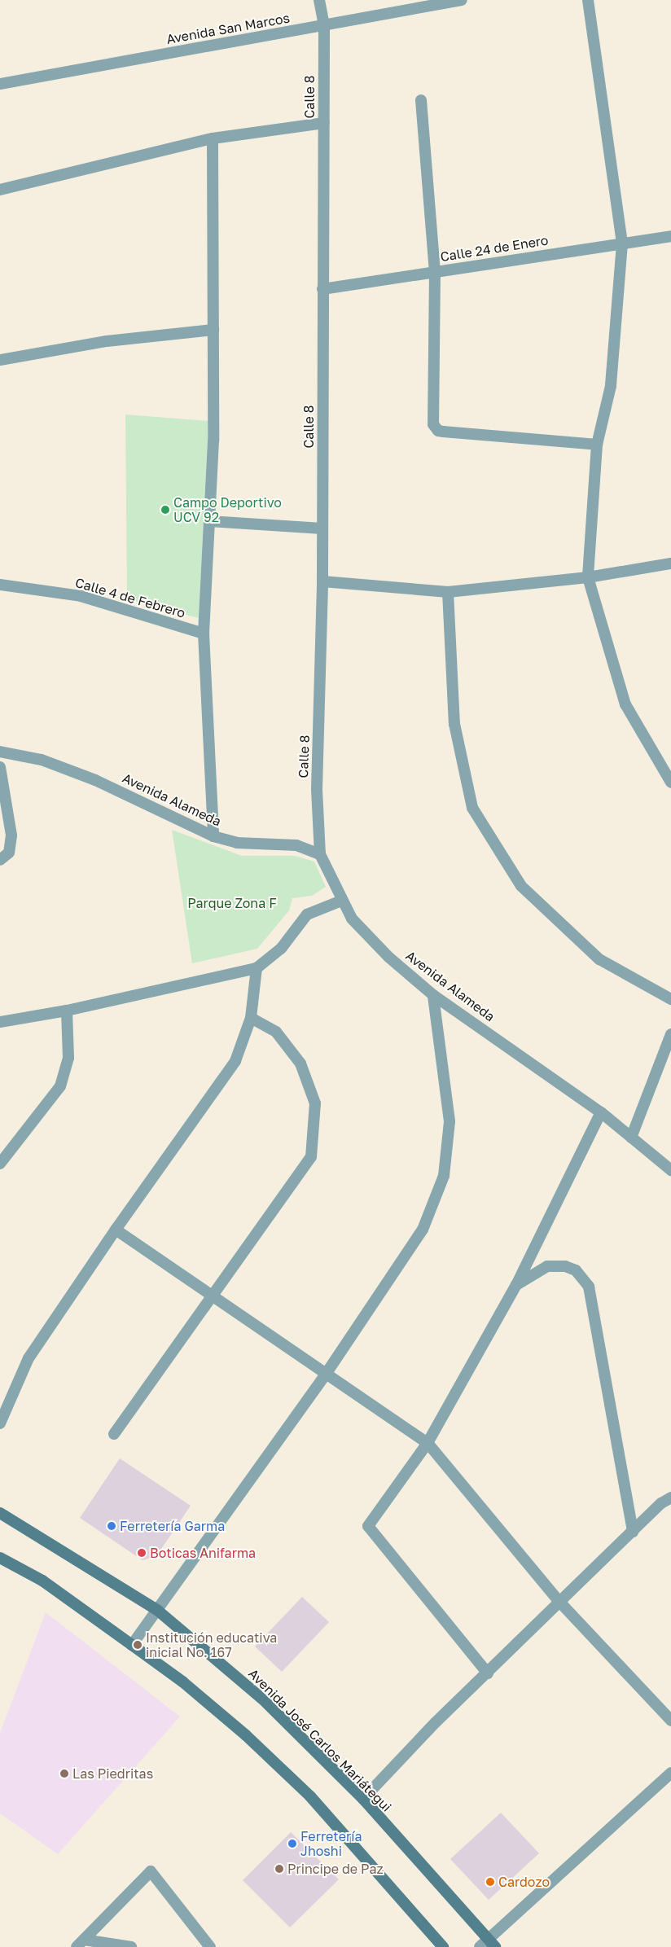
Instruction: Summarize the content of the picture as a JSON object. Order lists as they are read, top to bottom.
{
  "streets": {
    "main road": ["Avenida José Carlos Mariátegui"],
    "street": [
      "Avenida San Marcos",
      "Calle 8",
      "Calle 24 de Enero",
      "Calle 4 de Febrero",
      "Avenida Alameda"
    ]
  },
  "crossings": [
    ["Avenida San Marcos", "Calle 8"],
    ["Calle 8", "Calle 24 de Enero"],
    ["Calle 8", "Avenida Alameda"]
  ],
  "parks": ["Parque Zona F"],
  "places": [
    "Campo Deportivo UCV 92",
    "Ferretería Garma",
    "Boticas Anifarma",
    "Institución educativa inicial No. 167",
    "Las Piedritas",
    "Ferretería Jhoshi",
    "Principe de Paz",
    "Cardozo"
  ]
}
